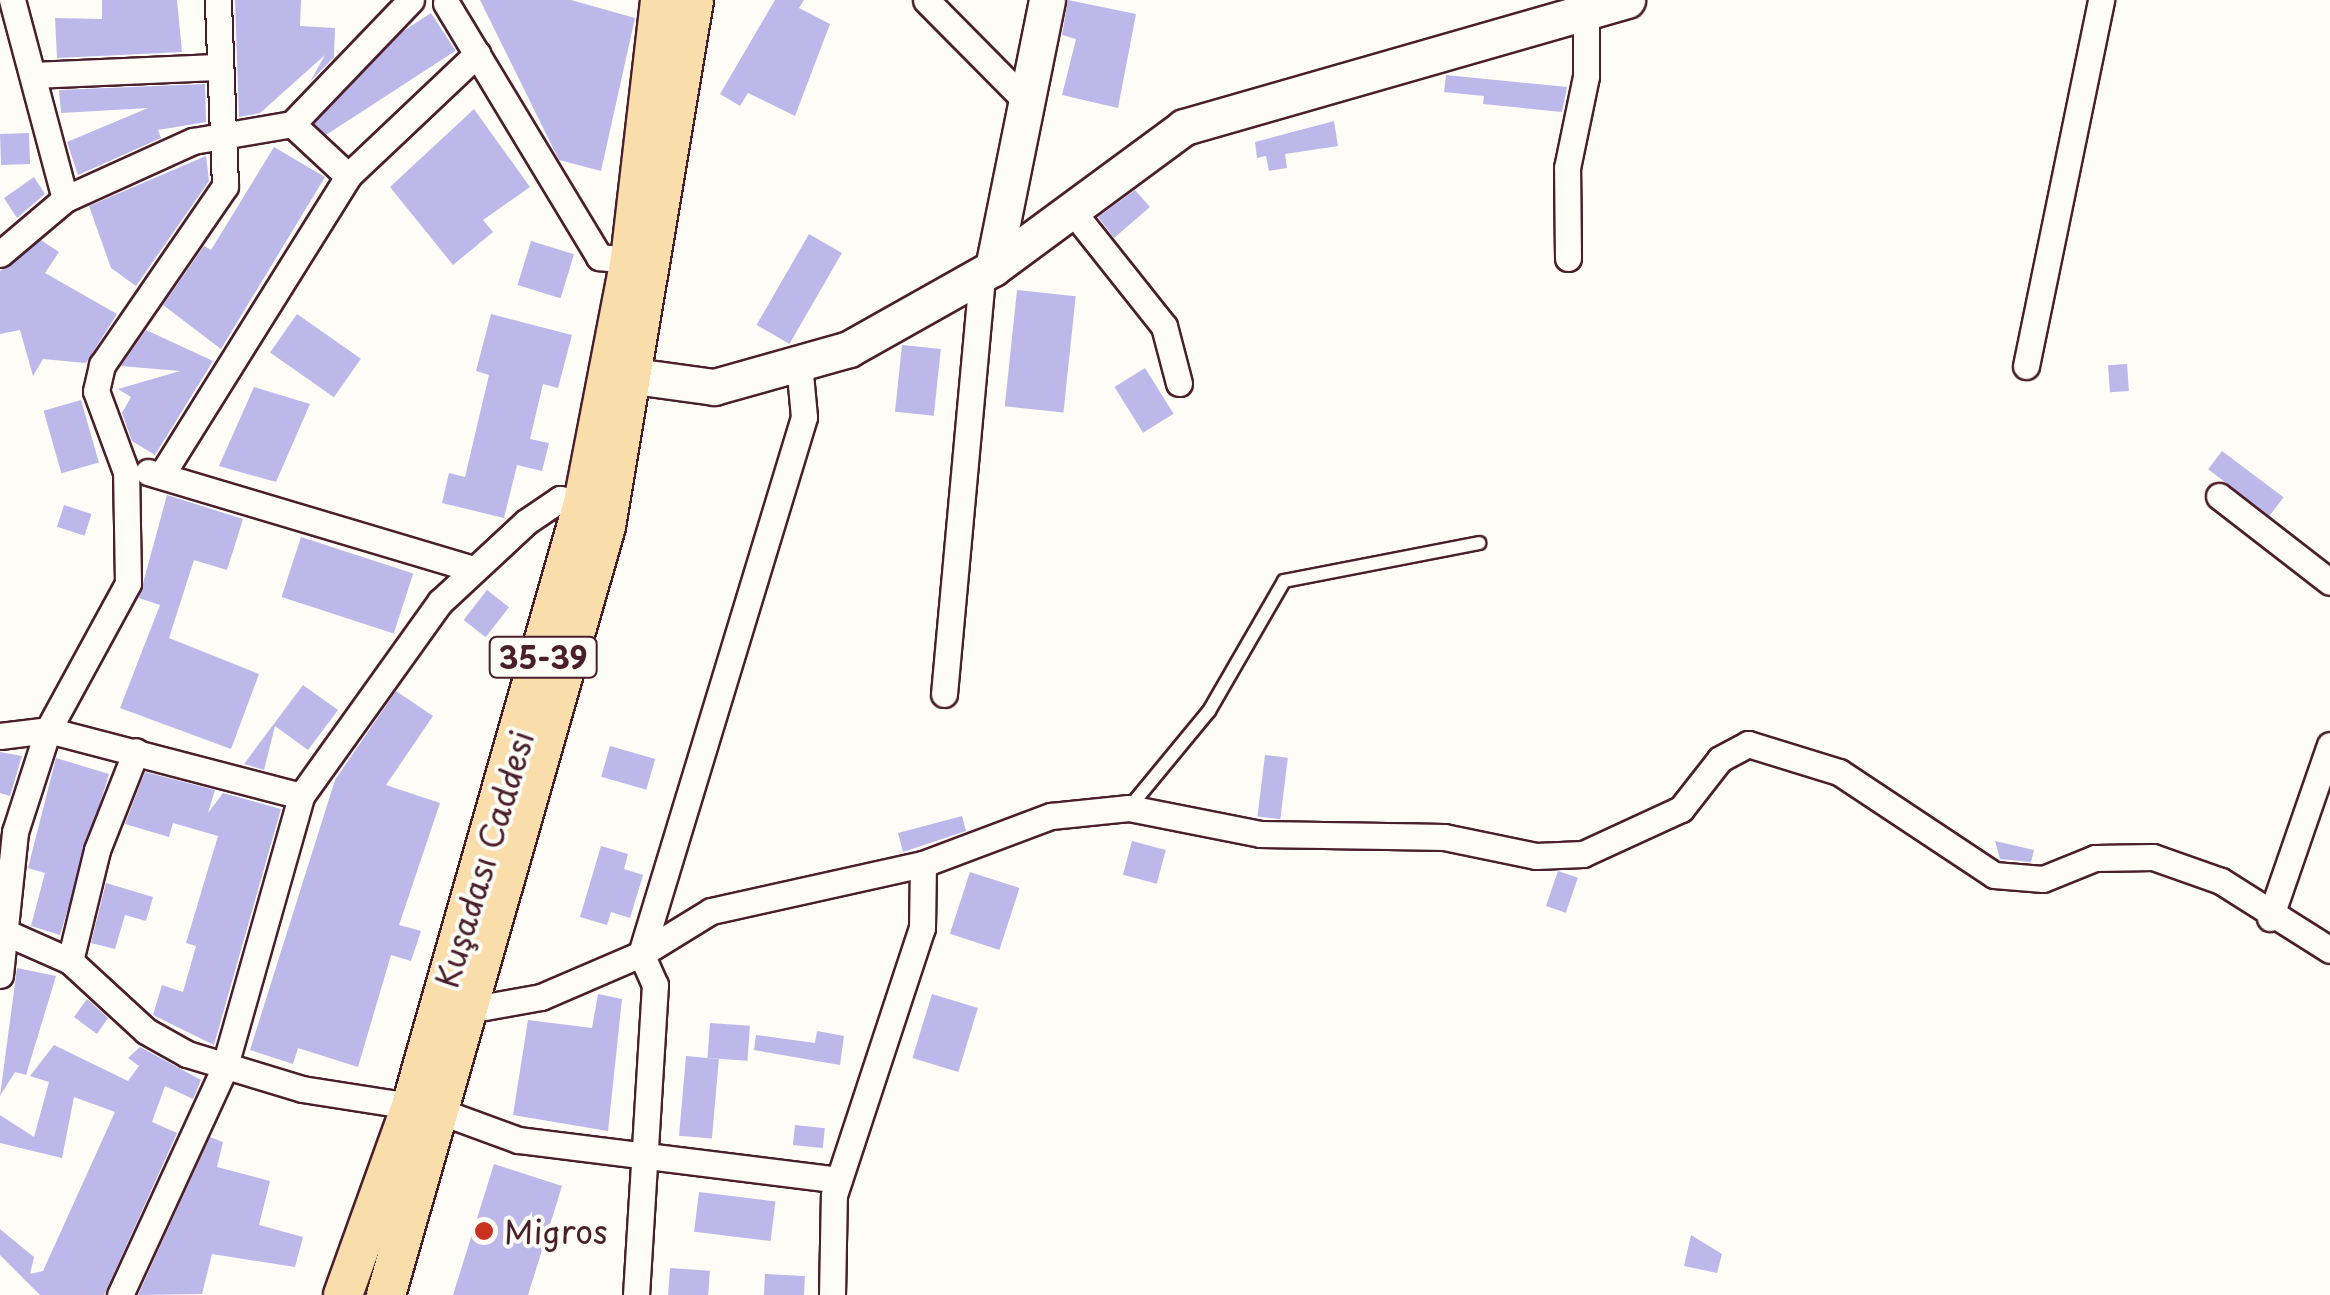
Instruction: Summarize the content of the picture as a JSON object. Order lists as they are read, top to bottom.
{
  "streets": {
    "main road": ["35-39", "Kuşadası Caddesi"]
  },
  "places": ["Migros"]
}
